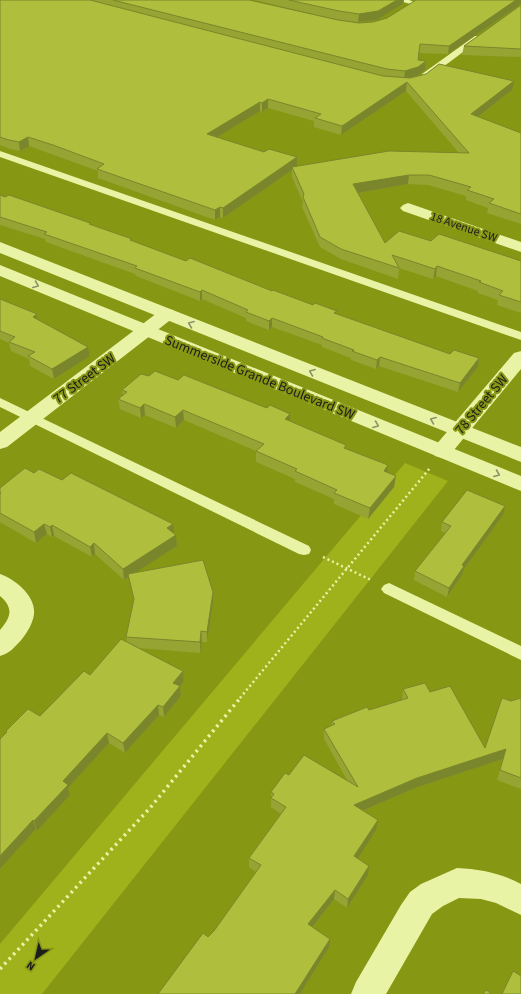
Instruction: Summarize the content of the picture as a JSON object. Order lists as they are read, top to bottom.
{
  "streets": {
    "street": [
      "18 Avenue SW",
      "Summerside Grande Boulevard SW",
      "77 Street SW",
      "78 Street SW"
    ]
  },
  "crossings": [
    ["Summerside Grande Boulevard SW", "77 Street SW"],
    ["Summerside Grande Boulevard SW", "78 Street SW"]
  ],
  "north": "bottom left"
}
